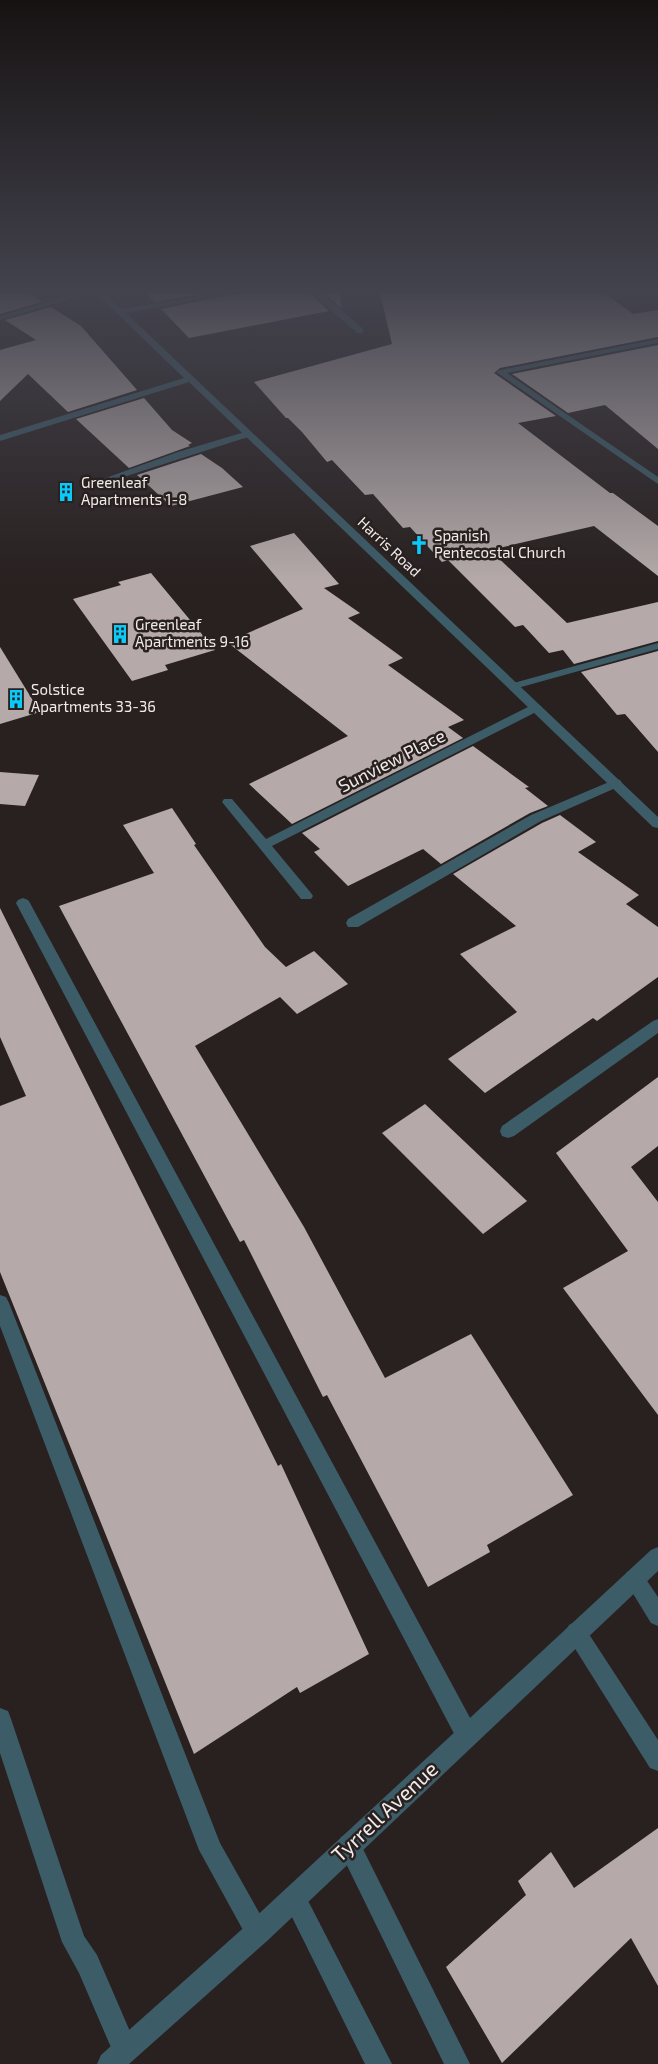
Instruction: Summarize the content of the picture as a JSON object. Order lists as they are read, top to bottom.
{
  "streets": {
    "street": ["Harris Road", "Sunview Place", "Tyrrell Avenue"]
  },
  "crossings": [
    ["Harris Road", "Sunview Place"]
  ],
  "places": {
    "building": ["Greenleaf Apartments 1-8", "Greenleaf Apartments 9-16", "Solstice Apartments 33-36"],
    "church": ["Spanish Pentecostal Church"]
  }
}
